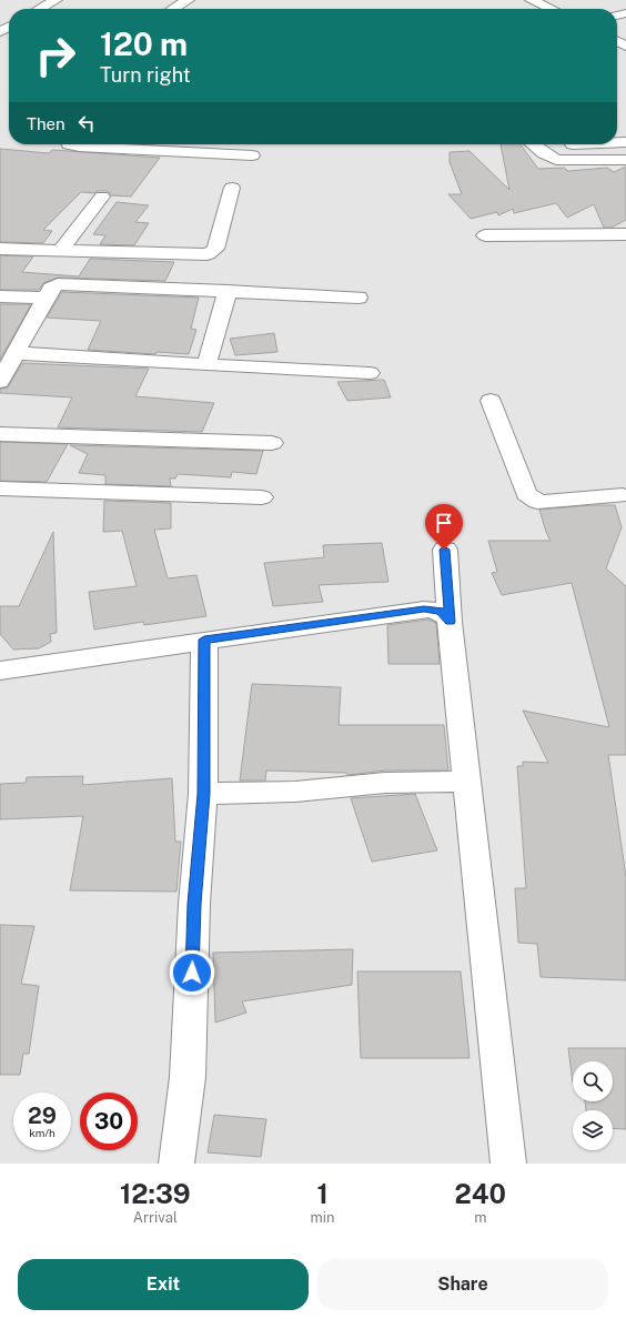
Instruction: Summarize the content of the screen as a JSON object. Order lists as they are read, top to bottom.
{
  "page": {
    "turn": ["120 m", "Turn right"],
    "then": "Then",
    "speed": "29 km/h",
    "limit": "30",
    "eta": [
      "12:39",
      "Arrival",
      "1",
      "min",
      "240",
      "m"
    ],
    "buttons": ["Exit", "Share"]
  }
}
